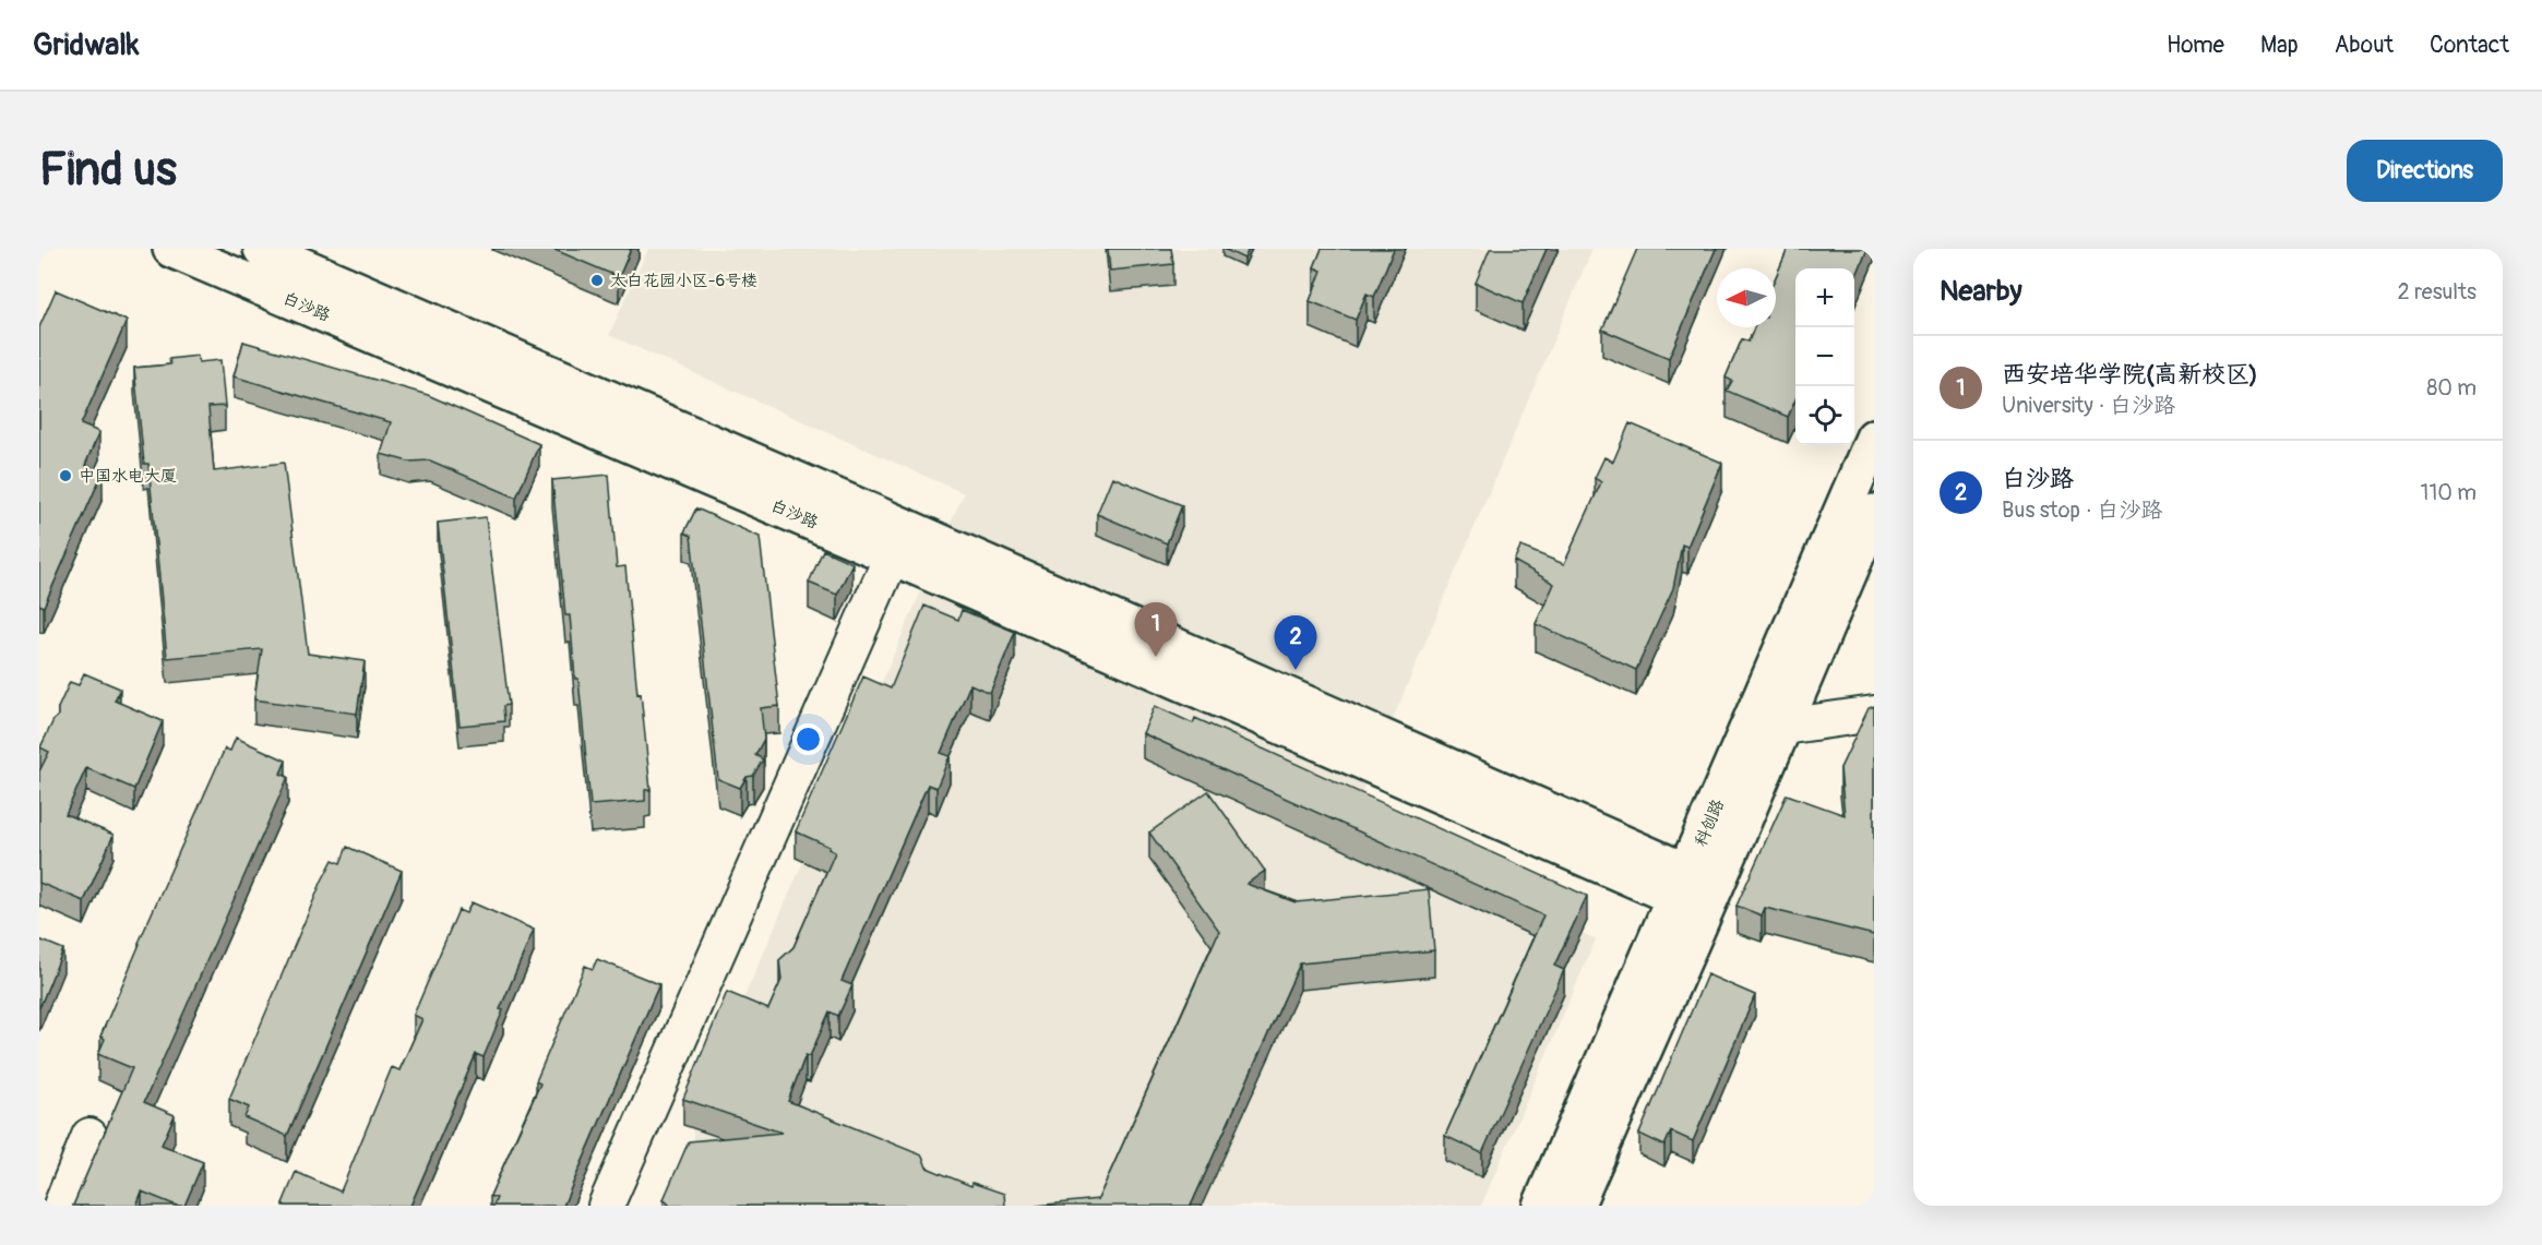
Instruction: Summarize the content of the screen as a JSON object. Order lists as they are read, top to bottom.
{
  "streets": {
    "street": ["白沙路", "科创路"]
  },
  "crossings": [
    ["白沙路", "科创路"]
  ],
  "places": ["太白花园小区-6号楼", "中国水电大厦"],
  "north": "left",
  "page": {
    "header": "Gridwalk",
    "nav": [
      "Home",
      "Map",
      "About",
      "Contact"
    ],
    "buttons": "Directions",
    "title": "Find us",
    "heading": ["Nearby", "2 results"],
    "map_buttons": ["+", "−"],
    "list": [
      {
        "mark": "1",
        "name": "西安培华学院(高新校区)",
        "note": "University · 白沙路",
        "value": "80 m"
      },
      {
        "mark": "2",
        "name": "白沙路",
        "note": "Bus stop · 白沙路",
        "value": "110 m"
      }
    ],
    "pins": ["1", "2"]
  }
}
